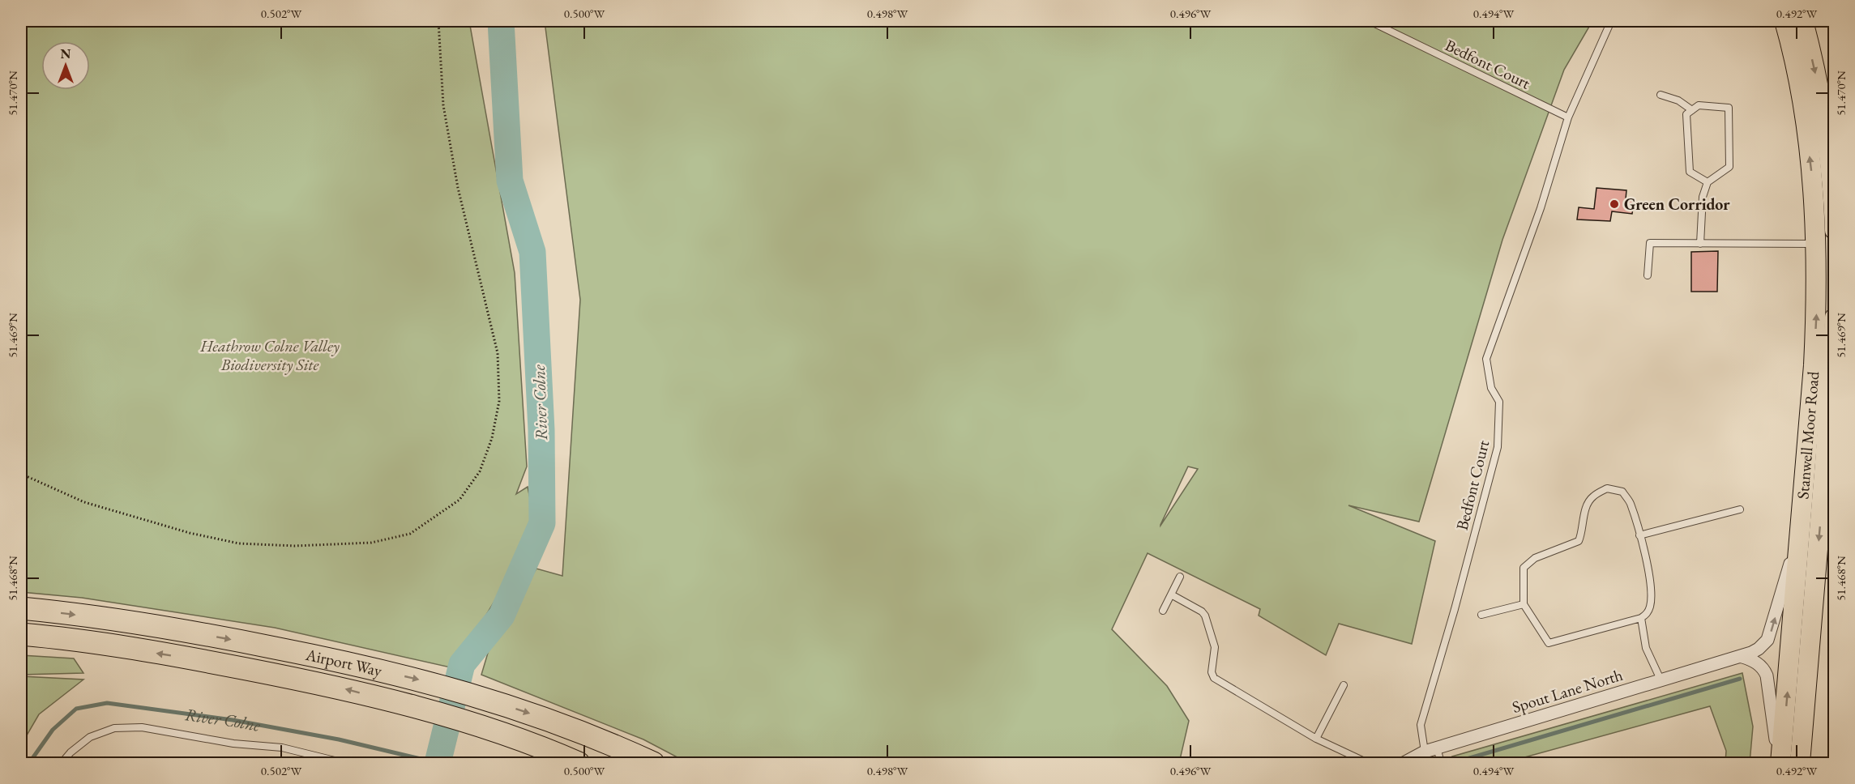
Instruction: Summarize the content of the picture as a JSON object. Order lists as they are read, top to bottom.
{
  "streets": {
    "highway": ["Airport Way"],
    "main road": ["Stanwell Moor Road"],
    "street": ["Spout Lane North"],
    "lane": ["Bedfont Court"]
  },
  "crossings": [
    ["Bedfont Court", "Spout Lane North"],
    ["Stanwell Moor Road", "Spout Lane North"]
  ],
  "water": ["River Colne"],
  "parks": ["Heathrow Colne Valley Biodiversity Site"],
  "places": ["Green Corridor"],
  "north": "top",
  "coordinates": [
    "0.502°W",
    "0.500°W",
    "0.498°W",
    "0.496°W",
    "0.494°W",
    "0.492°W",
    "51.470°N",
    "51.469°N",
    "51.468°N"
  ]
}
